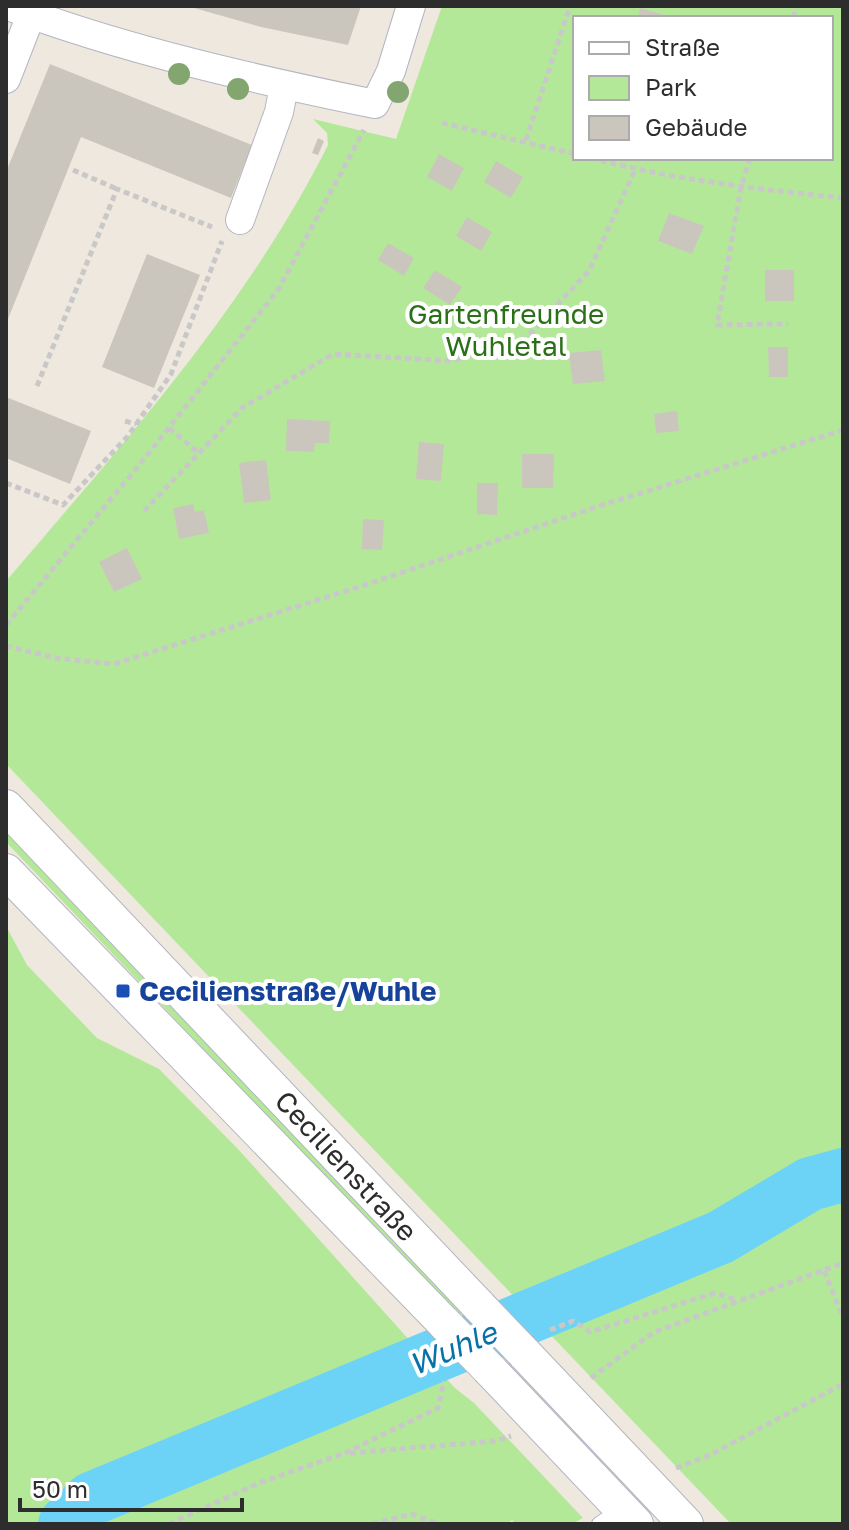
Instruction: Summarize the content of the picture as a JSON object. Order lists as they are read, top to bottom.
{
  "streets": {
    "street": ["Cecilienstraße"]
  },
  "water": ["Wuhle"],
  "parks": ["Gartenfreunde Wuhletal"],
  "places": {
    "transit": ["Cecilienstraße/Wuhle"]
  },
  "legend": ["Straße", "Park", "Gebäude"],
  "scale_bar": "50 m"
}
